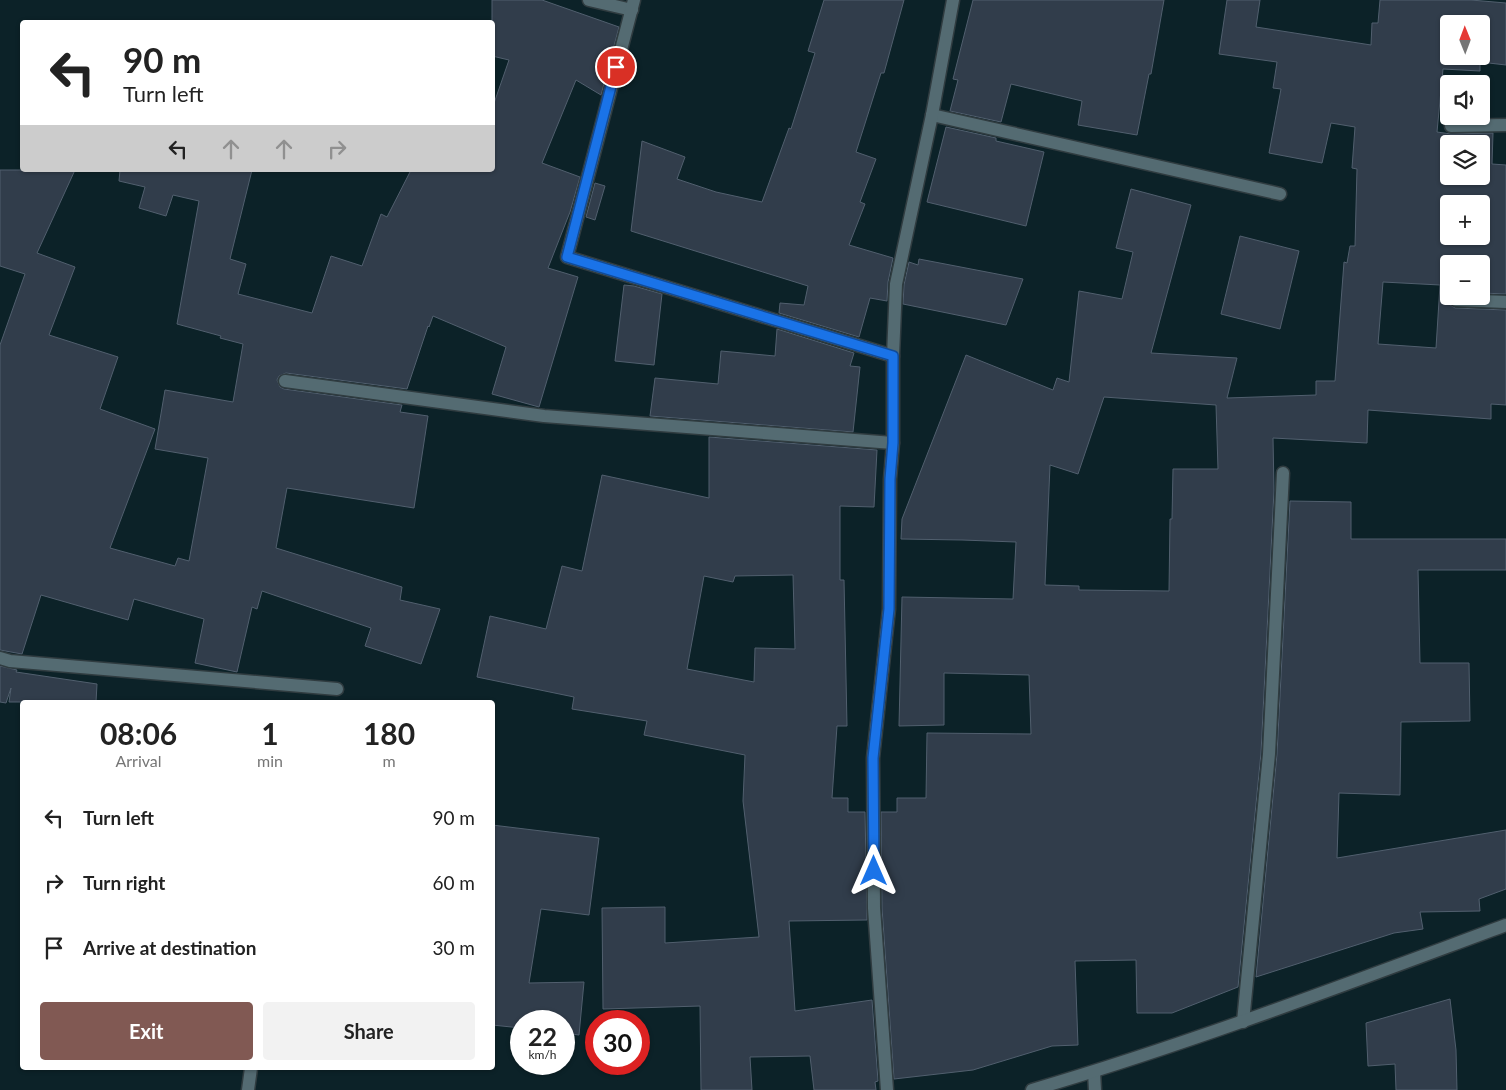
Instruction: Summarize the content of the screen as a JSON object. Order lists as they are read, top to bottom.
{
  "north": "top",
  "page": {
    "map_buttons": ["+", "−"],
    "turn": ["90 m", "Turn left"],
    "eta": [
      "08:06",
      "Arrival",
      "1",
      "min",
      "180",
      "m"
    ],
    "list": [
      {
        "name": "Turn left",
        "value": "90 m"
      },
      {
        "name": "Turn right",
        "value": "60 m"
      },
      {
        "name": "Arrive at destination",
        "value": "30 m"
      }
    ],
    "buttons": ["Exit", "Share"],
    "speed": "22 km/h",
    "limit": "30"
  }
}
